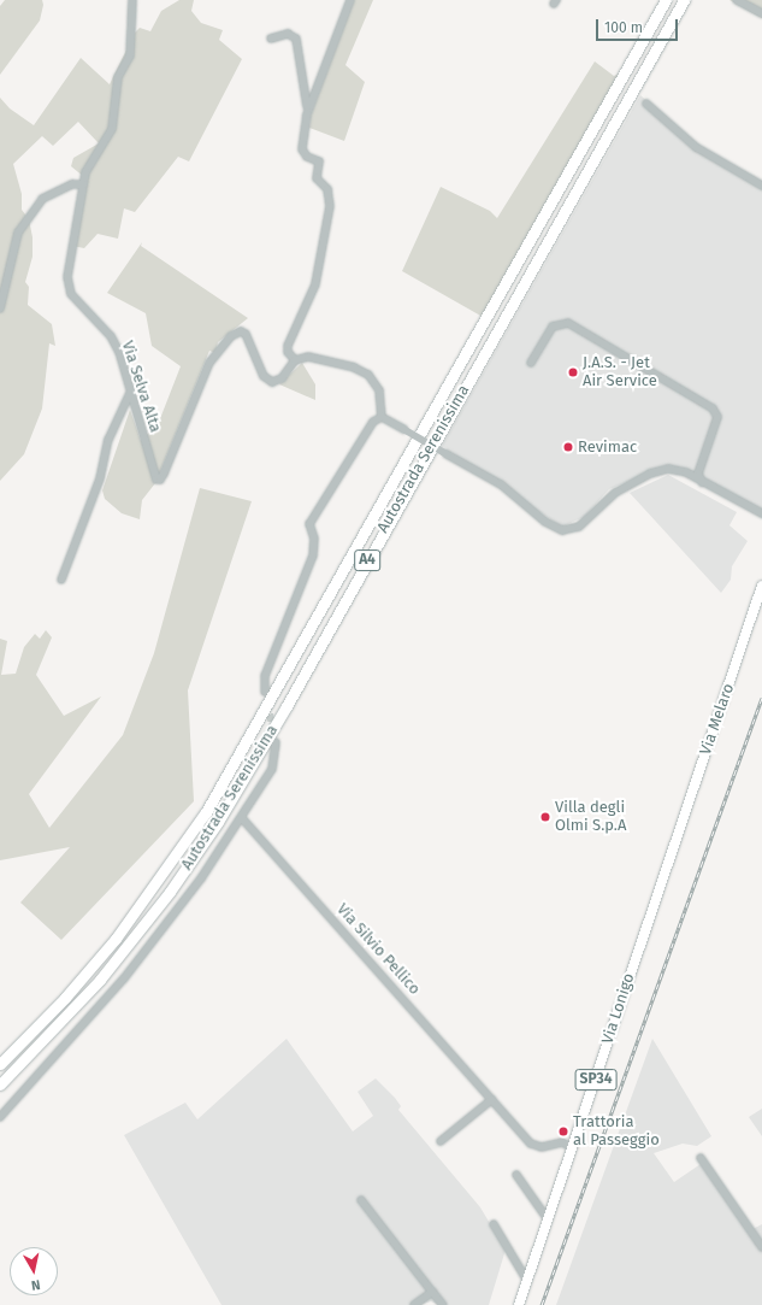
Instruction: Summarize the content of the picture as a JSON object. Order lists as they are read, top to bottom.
{
  "streets": {
    "highway": ["Autostrada Serenissima", "A4"],
    "main road": ["Via Melaro", "Via Lonigo", "SP34"],
    "street": ["Via Selva Alta", "Via Silvio Pellico"]
  },
  "crossings": [
    ["Via Melaro", "Via Lonigo"],
    ["Via Silvio Pellico", "Via Lonigo"]
  ],
  "places": [
    "J.A.S. - Jet Air Service",
    "Revimac",
    "Villa degli Olmi S.p.A",
    "Trattoria al Passeggio"
  ],
  "scale_bar": "100 m",
  "north": "bottom"
}
